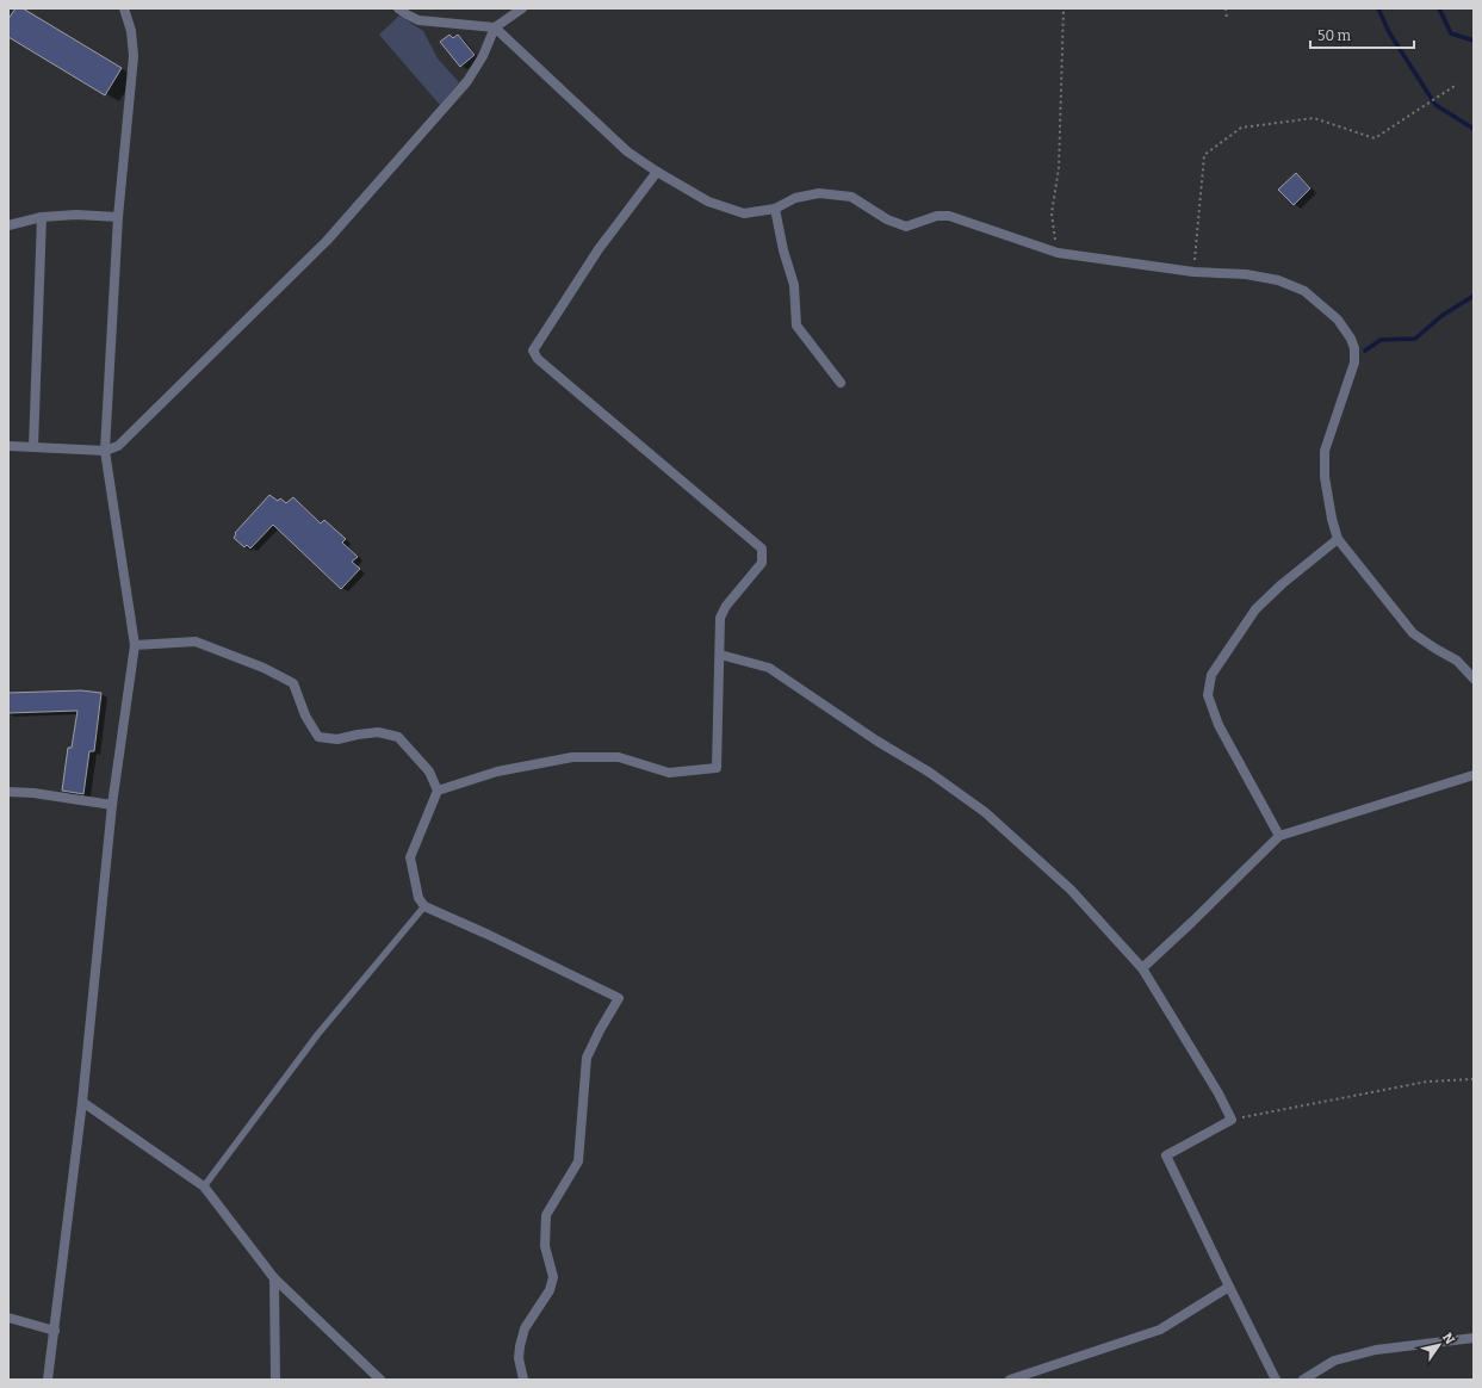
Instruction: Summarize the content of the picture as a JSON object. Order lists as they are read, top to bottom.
{
  "scale_bar": "50 m",
  "north": "top right"
}
